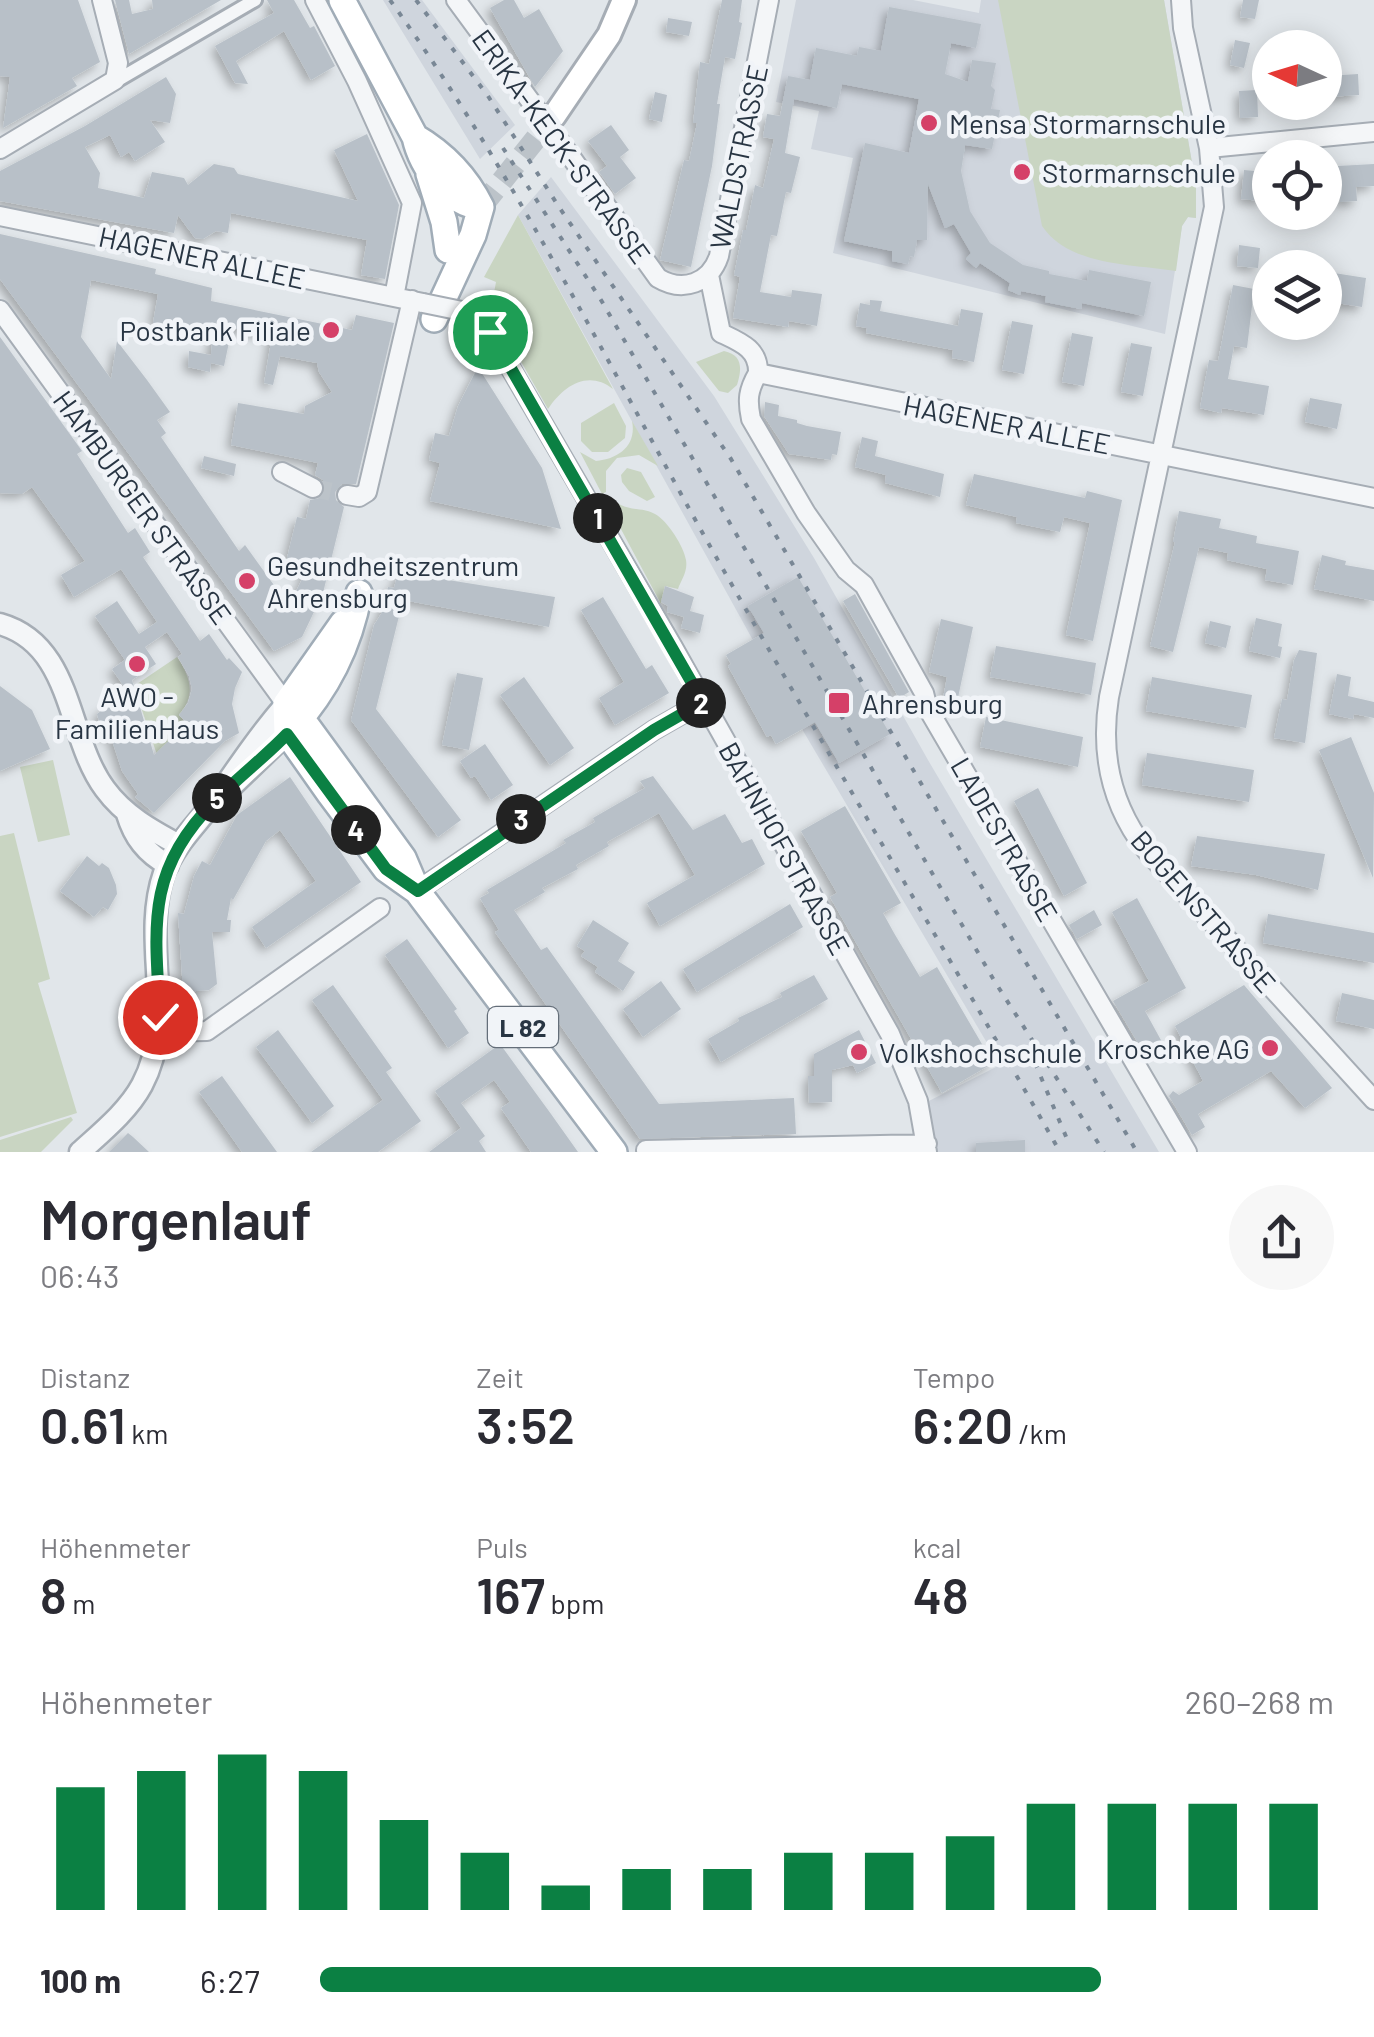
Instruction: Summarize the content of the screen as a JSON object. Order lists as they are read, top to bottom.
{
  "streets": {
    "main road": ["HAMBURGER STRASSE", "L 82"],
    "street": [
      "ERIKA-KECK-STRASSE",
      "WALDSTRASSE",
      "HAGENER ALLEE",
      "LADESTRASSE",
      "BAHNHOFSTRASSE",
      "BOGENSTRASSE"
    ]
  },
  "crossings": [
    ["ERIKA-KECK-STRASSE", "WALDSTRASSE"],
    ["HAGENER ALLEE", "LADESTRASSE"],
    ["HAGENER ALLEE", "BAHNHOFSTRASSE"],
    ["HAGENER ALLEE", "BOGENSTRASSE"]
  ],
  "places": {
    "other": [
      "Mensa Stormarnschule",
      "Stormarnschule",
      "Postbank Filiale",
      "Gesundheitszentrum Ahrensburg",
      "AWO - FamilienHaus",
      "Kroschke AG",
      "Volkshochschule"
    ],
    "transit": ["Ahrensburg"]
  },
  "north": "left",
  "page": {
    "pins": [
      "1",
      "2",
      "5",
      "3",
      "4"
    ],
    "heading": ["Morgenlauf", "06:43"],
    "stats": [
      ["Distanz", "0.61 km"],
      ["Zeit", "3:52"],
      ["Tempo", "6:20 /km"],
      ["Höhenmeter", "8 m"],
      ["Puls", "167 bpm"],
      ["kcal", "48"]
    ],
    "chart": ["Höhenmeter", "260–268 m"],
    "list": [
      {
        "name": "100 m",
        "note": "6:27"
      }
    ]
  }
}
